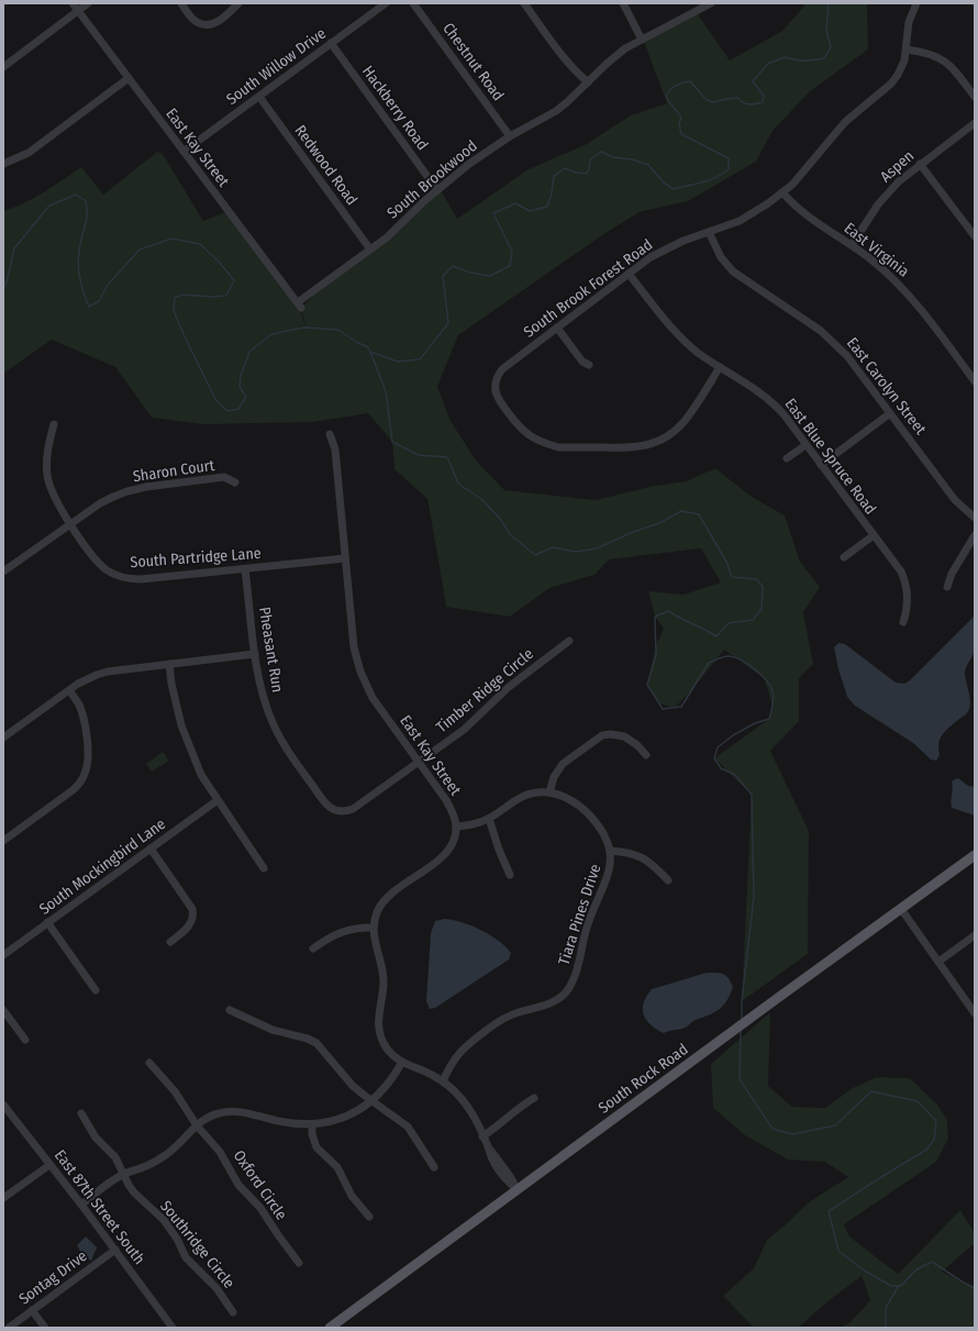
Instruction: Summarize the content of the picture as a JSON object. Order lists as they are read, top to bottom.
{
  "streets": {
    "main road": ["South Rock Road"],
    "street": [
      "Chestnut Road",
      "South Willow Drive",
      "Hackberry Road",
      "East Kay Street",
      "Redwood Road",
      "Aspen",
      "South Brookwood",
      "East Virginia",
      "South Brook Forest Road",
      "East Carolyn Street",
      "East Blue Spruce Road",
      "Sharon Court",
      "South Partridge Lane",
      "Pheasant Run",
      "Timber Ridge Circle",
      "South Mockingbird Lane",
      "Tiara Pines Drive",
      "Oxford Circle",
      "East 87th Street South",
      "Southridge Circle",
      "Sontag Drive"
    ]
  },
  "crossings": [
    ["Chestnut Road", "South Brookwood"],
    ["South Willow Drive", "Hackberry Road"],
    ["South Willow Drive", "East Kay Street"],
    ["South Willow Drive", "Redwood Road"],
    ["Hackberry Road", "South Brookwood"],
    ["East Kay Street", "South Brookwood"],
    ["East Kay Street", "South Partridge Lane"],
    ["East Kay Street", "Timber Ridge Circle"],
    ["East Kay Street", "Tiara Pines Drive"],
    ["Redwood Road", "South Brookwood"],
    ["Aspen", "East Virginia"],
    ["East Virginia", "South Brook Forest Road"],
    ["South Brook Forest Road", "East Carolyn Street"],
    ["South Brook Forest Road", "East Blue Spruce Road"],
    ["Sharon Court", "South Partridge Lane"],
    ["South Partridge Lane", "Pheasant Run"],
    ["Pheasant Run", "Timber Ridge Circle"],
    ["East 87th Street South", "Sontag Drive"]
  ]
}
